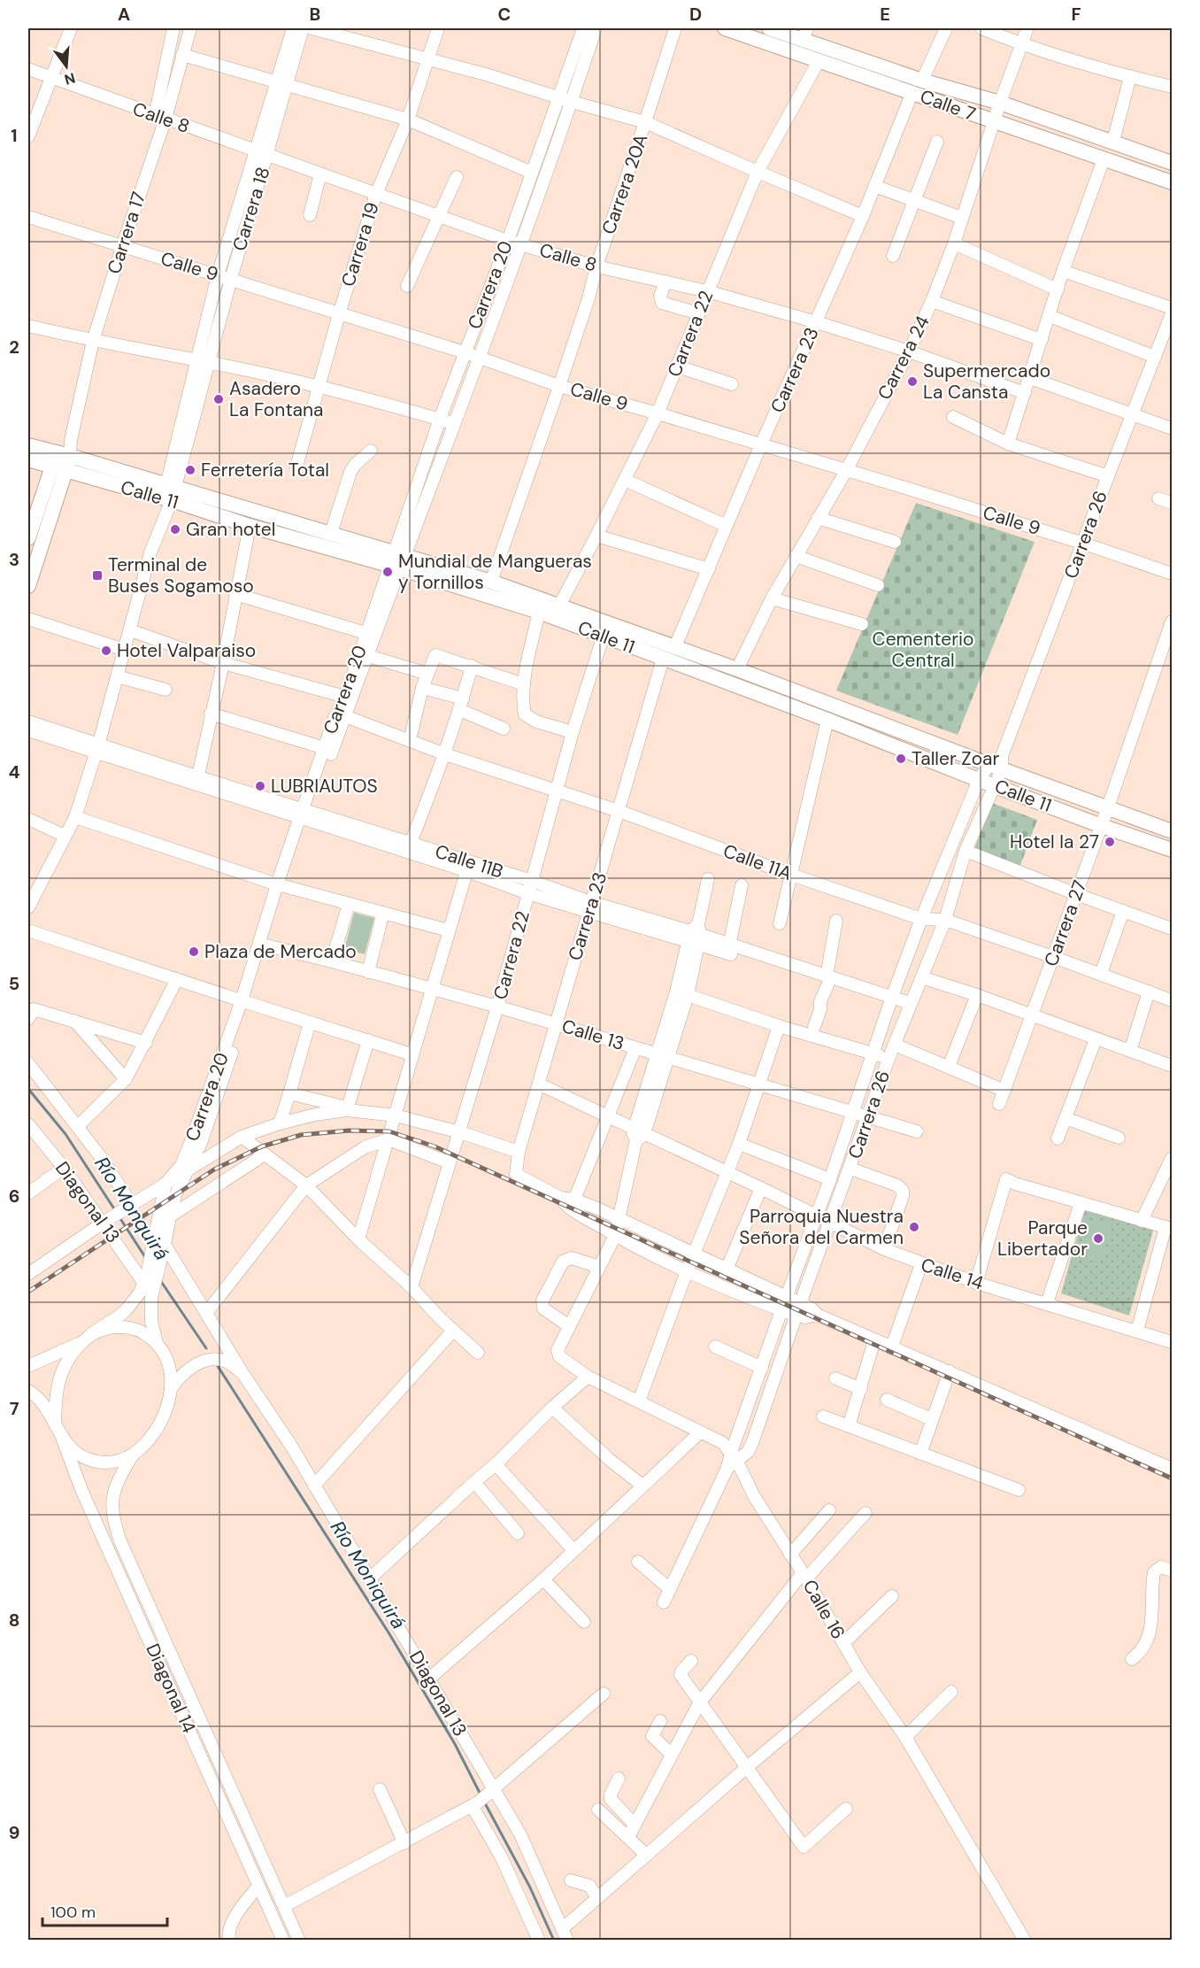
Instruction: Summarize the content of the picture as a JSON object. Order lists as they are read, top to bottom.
{
  "streets": {
    "main road": ["Calle 7", "Carrera 17", "Calle 11"],
    "street": [
      "Calle 8",
      "Carrera 20A",
      "Carrera 18",
      "Carrera 19",
      "Calle 9",
      "Carrera 20",
      "Carrera 22",
      "Carrera 24",
      "Carrera 23",
      "Carrera 26",
      "Calle 11B",
      "Calle 11A",
      "Carrera 27",
      "Calle 13",
      "Diagonal 13",
      "Calle 14",
      "Calle 16",
      "Diagonal 14"
    ]
  },
  "crossings": [
    ["Calle 7", "Carrera 22"],
    ["Calle 7", "Carrera 24"],
    ["Calle 7", "Carrera 23"],
    ["Calle 8", "Carrera 20A"],
    ["Calle 8", "Carrera 18"],
    ["Calle 8", "Carrera 17"],
    ["Calle 8", "Carrera 19"],
    ["Calle 8", "Carrera 20"],
    ["Calle 8", "Carrera 22"],
    ["Calle 8", "Carrera 24"],
    ["Calle 8", "Carrera 23"],
    ["Carrera 20A", "Calle 9"],
    ["Carrera 20A", "Calle 11"],
    ["Carrera 18", "Calle 9"],
    ["Carrera 18", "Calle 11"],
    ["Carrera 18", "Calle 11B"],
    ["Carrera 17", "Calle 9"],
    ["Carrera 17", "Calle 11"],
    ["Carrera 19", "Calle 9"],
    ["Calle 9", "Carrera 20"],
    ["Calle 9", "Carrera 22"],
    ["Calle 9", "Carrera 24"],
    ["Calle 9", "Carrera 23"],
    ["Calle 9", "Carrera 26"],
    ["Carrera 20", "Calle 11"],
    ["Carrera 20", "Calle 11B"],
    ["Carrera 20", "Calle 11A"],
    ["Carrera 20", "Calle 13"],
    ["Carrera 20", "Diagonal 13"],
    ["Carrera 20", "Diagonal 14"],
    ["Carrera 22", "Calle 11"],
    ["Carrera 22", "Calle 11B"],
    ["Carrera 22", "Calle 11A"],
    ["Carrera 22", "Calle 13"],
    ["Carrera 24", "Calle 11"],
    ["Carrera 23", "Calle 11"],
    ["Carrera 23", "Calle 11B"],
    ["Carrera 23", "Calle 11A"],
    ["Carrera 23", "Calle 13"],
    ["Carrera 23", "Calle 14"],
    ["Calle 11", "Carrera 26"],
    ["Calle 11", "Carrera 27"],
    ["Carrera 26", "Calle 11B"],
    ["Carrera 26", "Calle 11A"],
    ["Carrera 26", "Calle 13"],
    ["Carrera 26", "Calle 14"],
    ["Carrera 26", "Calle 16"],
    ["Calle 11A", "Carrera 27"],
    ["Diagonal 13", "Diagonal 14"]
  ],
  "water": ["Río Monquirá", "Río Moniquirá"],
  "parks": ["Cementerio Central"],
  "places": {
    "other": [
      "Supermercado La Cansta",
      "Asadero La Fontana",
      "Ferretería Total",
      "Gran hotel",
      "Mundial de Mangueras y Tornillos",
      "Hotel Valparaiso",
      "Taller Zoar",
      "LUBRIAUTOS",
      "Hotel la 27",
      "Plaza de Mercado",
      "Parroquia Nuestra Señora del Carmen",
      "Parque Libertador"
    ],
    "transit": ["Terminal de Buses Sogamoso"]
  },
  "scale_bar": "100 m",
  "north": "bottom",
  "grid": {
    "columns": [
      "A",
      "B",
      "C",
      "D",
      "E",
      "F"
    ],
    "rows": [
      "1",
      "2",
      "3",
      "4",
      "5",
      "6",
      "7",
      "8",
      "9"
    ]
  }
}
